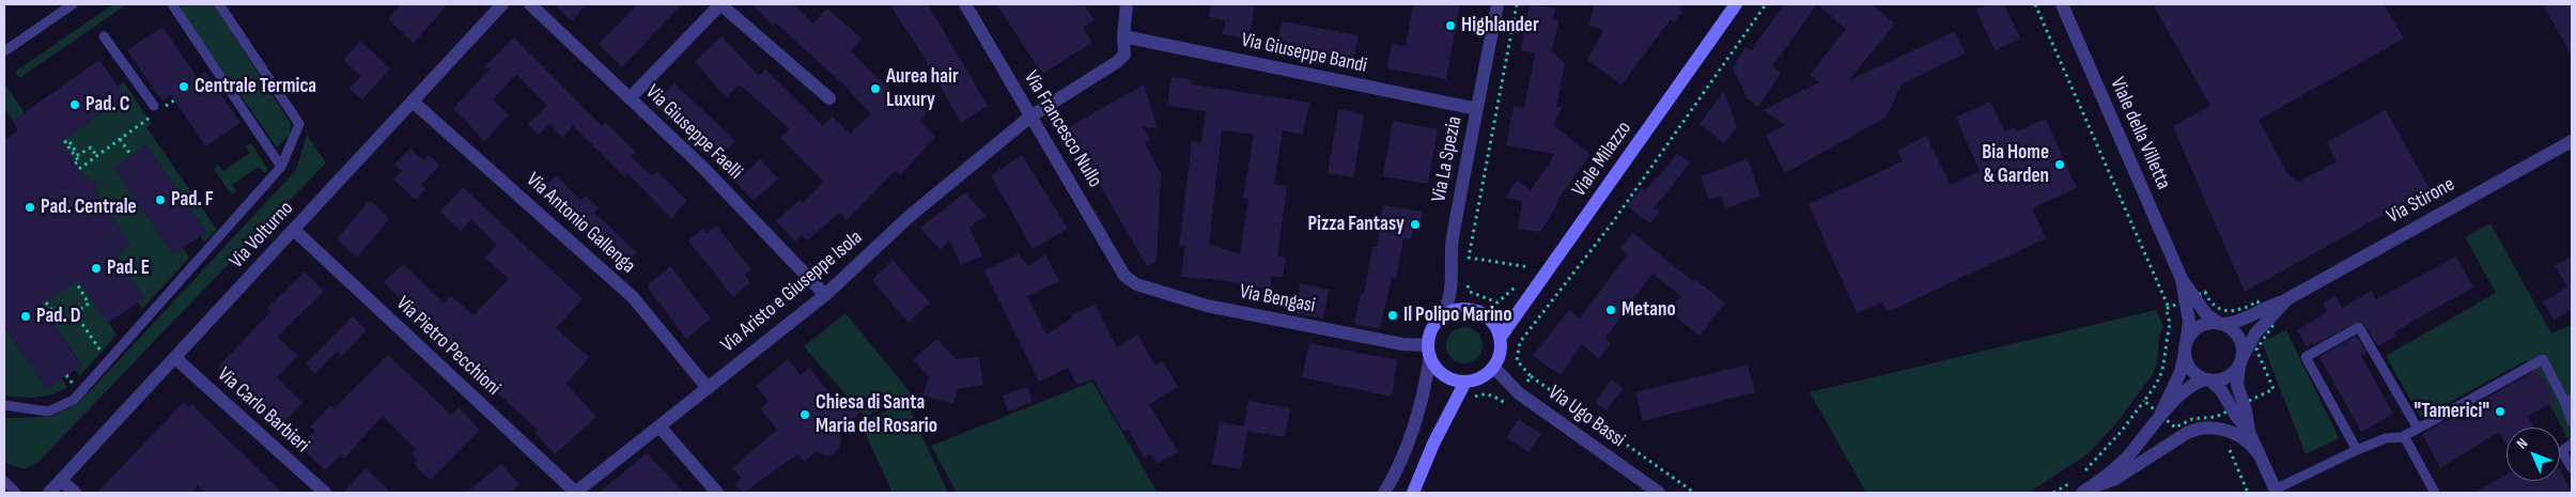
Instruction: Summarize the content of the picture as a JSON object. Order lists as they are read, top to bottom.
{
  "streets": {
    "main road": ["Via La Spezia", "Viale Milazzo"],
    "street": [
      "Via Giuseppe Bandi",
      "Via Francesco Nullo",
      "Via Giuseppe Faelli",
      "Viale della Villetta",
      "Via Stirone",
      "Via Antonio Gallenga",
      "Via Volturno",
      "Via Aristo e Giuseppe Isola",
      "Via Bengasi",
      "Via Pietro Pecchioni",
      "Via Carlo Barbieri",
      "Via Ugo Bassi"
    ]
  },
  "crossings": [
    ["Via Giuseppe Bandi", "Via La Spezia"],
    ["Via Giuseppe Bandi", "Via Aristo e Giuseppe Isola"],
    ["Via Francesco Nullo", "Via Aristo e Giuseppe Isola"],
    ["Via Francesco Nullo", "Via Bengasi"],
    ["Via Giuseppe Faelli", "Via Aristo e Giuseppe Isola"],
    ["Viale della Villetta", "Via Stirone"],
    ["Via La Spezia", "Viale Milazzo"],
    ["Via La Spezia", "Via Bengasi"],
    ["Via La Spezia", "Via Ugo Bassi"],
    ["Viale Milazzo", "Via Bengasi"],
    ["Viale Milazzo", "Via Ugo Bassi"],
    ["Via Antonio Gallenga", "Via Volturno"],
    ["Via Antonio Gallenga", "Via Aristo e Giuseppe Isola"],
    ["Via Volturno", "Via Pietro Pecchioni"],
    ["Via Volturno", "Via Carlo Barbieri"],
    ["Via Aristo e Giuseppe Isola", "Via Pietro Pecchioni"],
    ["Via Bengasi", "Via Ugo Bassi"]
  ],
  "places": [
    "Highlander",
    "Centrale Termica",
    "Aurea hair Luxury",
    "Pad. C",
    "Bia Home & Garden",
    "Pad. F",
    "Pad. Centrale",
    "Pizza Fantasy",
    "Pad. E",
    "Metano",
    "Il Polipo Marino",
    "Pad. D",
    "\"Tamerici\"",
    "Chiesa di Santa Maria del Rosario"
  ],
  "north": "top left"
}
